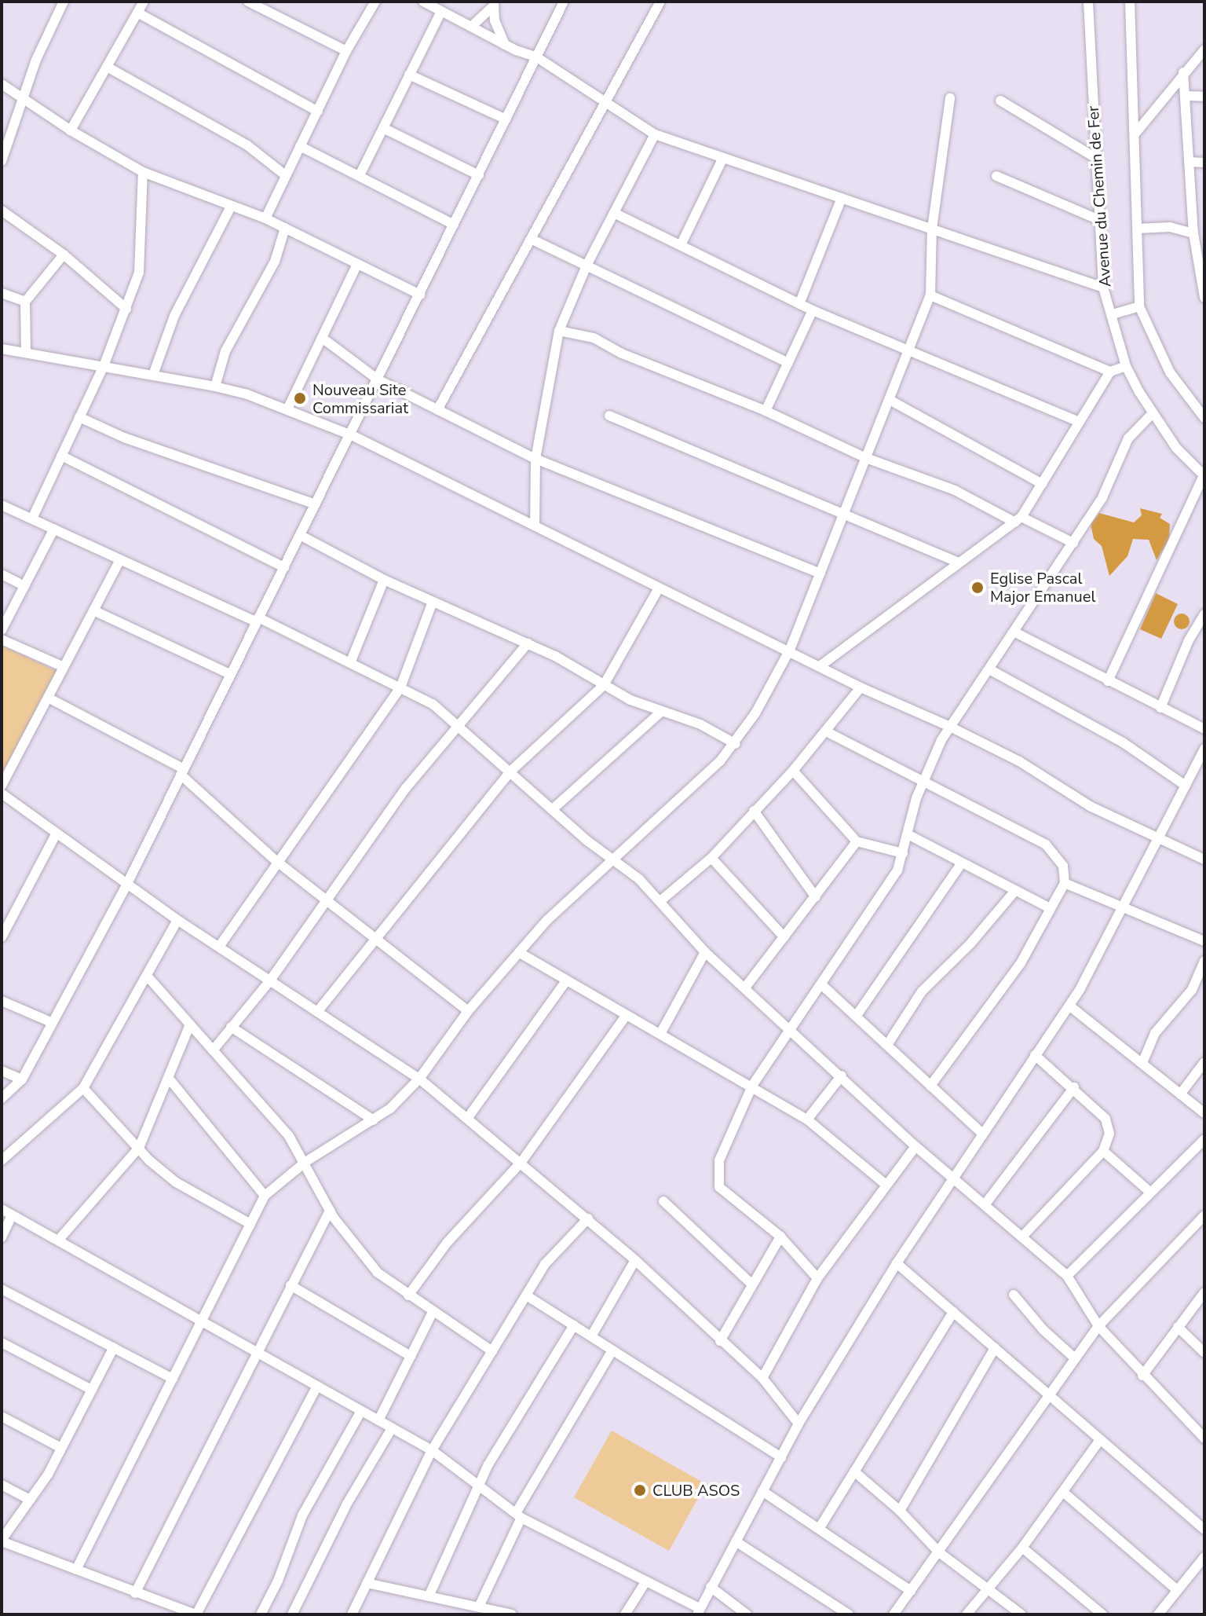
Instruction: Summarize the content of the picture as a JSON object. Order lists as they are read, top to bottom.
{
  "streets": {
    "street": ["Avenue du Chemin de Fer"]
  },
  "places": ["Nouveau Site Commissariat", "Eglise Pascal Major Emanuel", "CLUB ASOS"]
}
